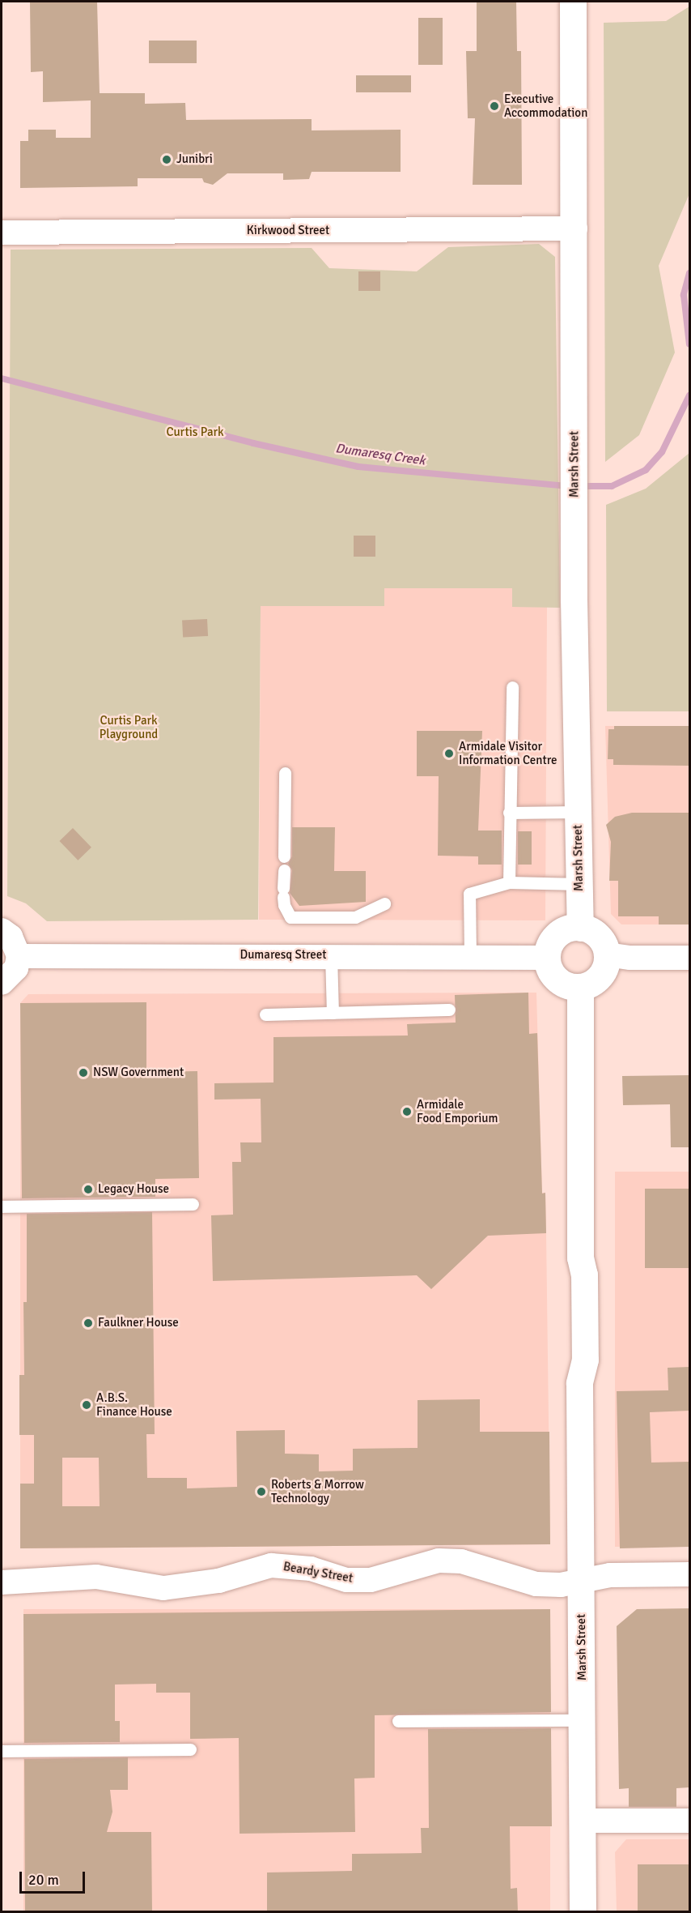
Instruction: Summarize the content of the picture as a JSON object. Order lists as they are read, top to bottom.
{
  "streets": {
    "main road": ["Marsh Street"],
    "street": ["Kirkwood Street", "Dumaresq Street", "Beardy Street"]
  },
  "crossings": [
    ["Kirkwood Street", "Marsh Street"],
    ["Marsh Street", "Dumaresq Street"],
    ["Marsh Street", "Beardy Street"]
  ],
  "water": ["Dumaresq Creek"],
  "parks": ["Curtis Park", "Curtis Park Playground"],
  "places": [
    "Executive Accommodation",
    "Junibri",
    "Armidale Visitor Information Centre",
    "NSW Government",
    "Armidale Food Emporium",
    "Legacy House",
    "Faulkner House",
    "A.B.S. Finance House",
    "Roberts & Morrow Technology"
  ],
  "scale_bar": "20 m"
}
